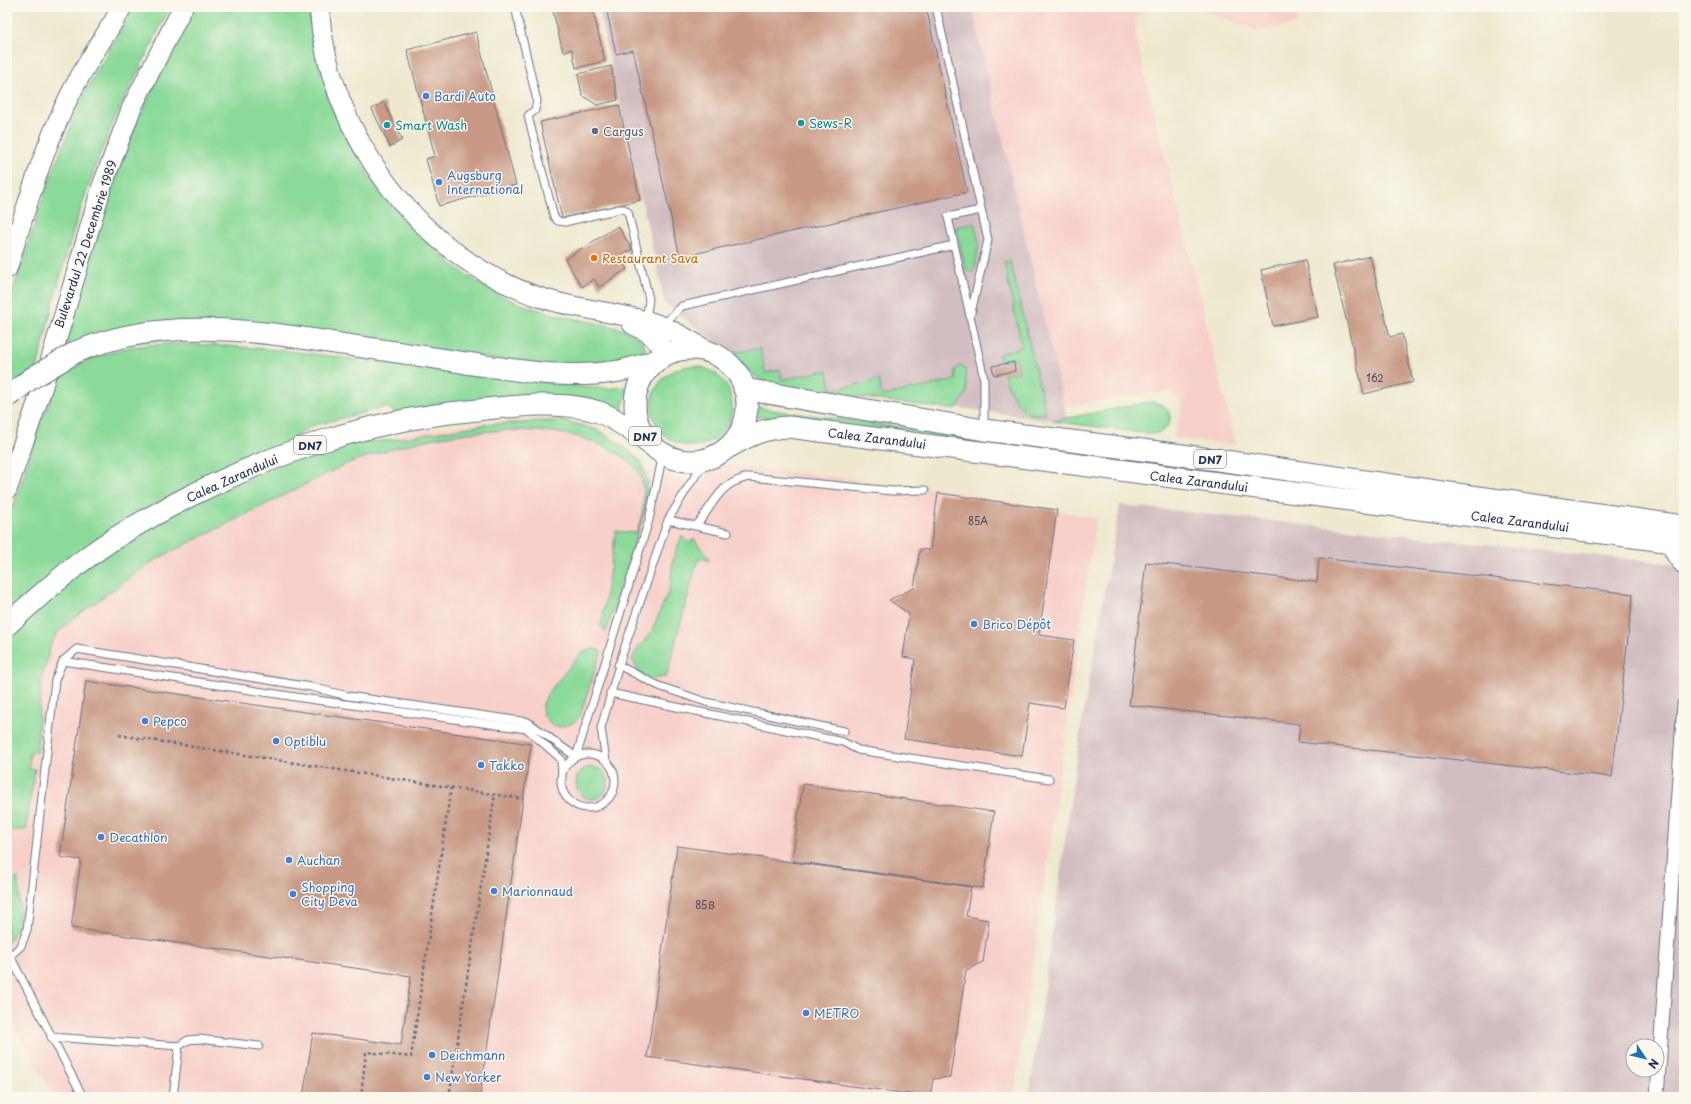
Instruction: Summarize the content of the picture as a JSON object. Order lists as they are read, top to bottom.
{
  "streets": {
    "main road": ["Bulevardul 22 Decembrie 1989", "DN7", "Calea Zarandului"]
  },
  "crossings": [
    ["DN7", "Calea Zarandului"]
  ],
  "places": [
    "Bardi Auto",
    "Sews-R",
    "Smart Wash",
    "Cargus",
    "Augsburg International",
    "Restaurant Sava",
    "Brico Dépôt",
    "Pepco",
    "Optiblu",
    "Takko",
    "Decathlon",
    "Auchan",
    "Marionnaud",
    "Shopping City Deva",
    "METRO",
    "Deichmann",
    "New Yorker"
  ],
  "house_numbers": ["162", "85A", "85B"],
  "north": "bottom right"
}
